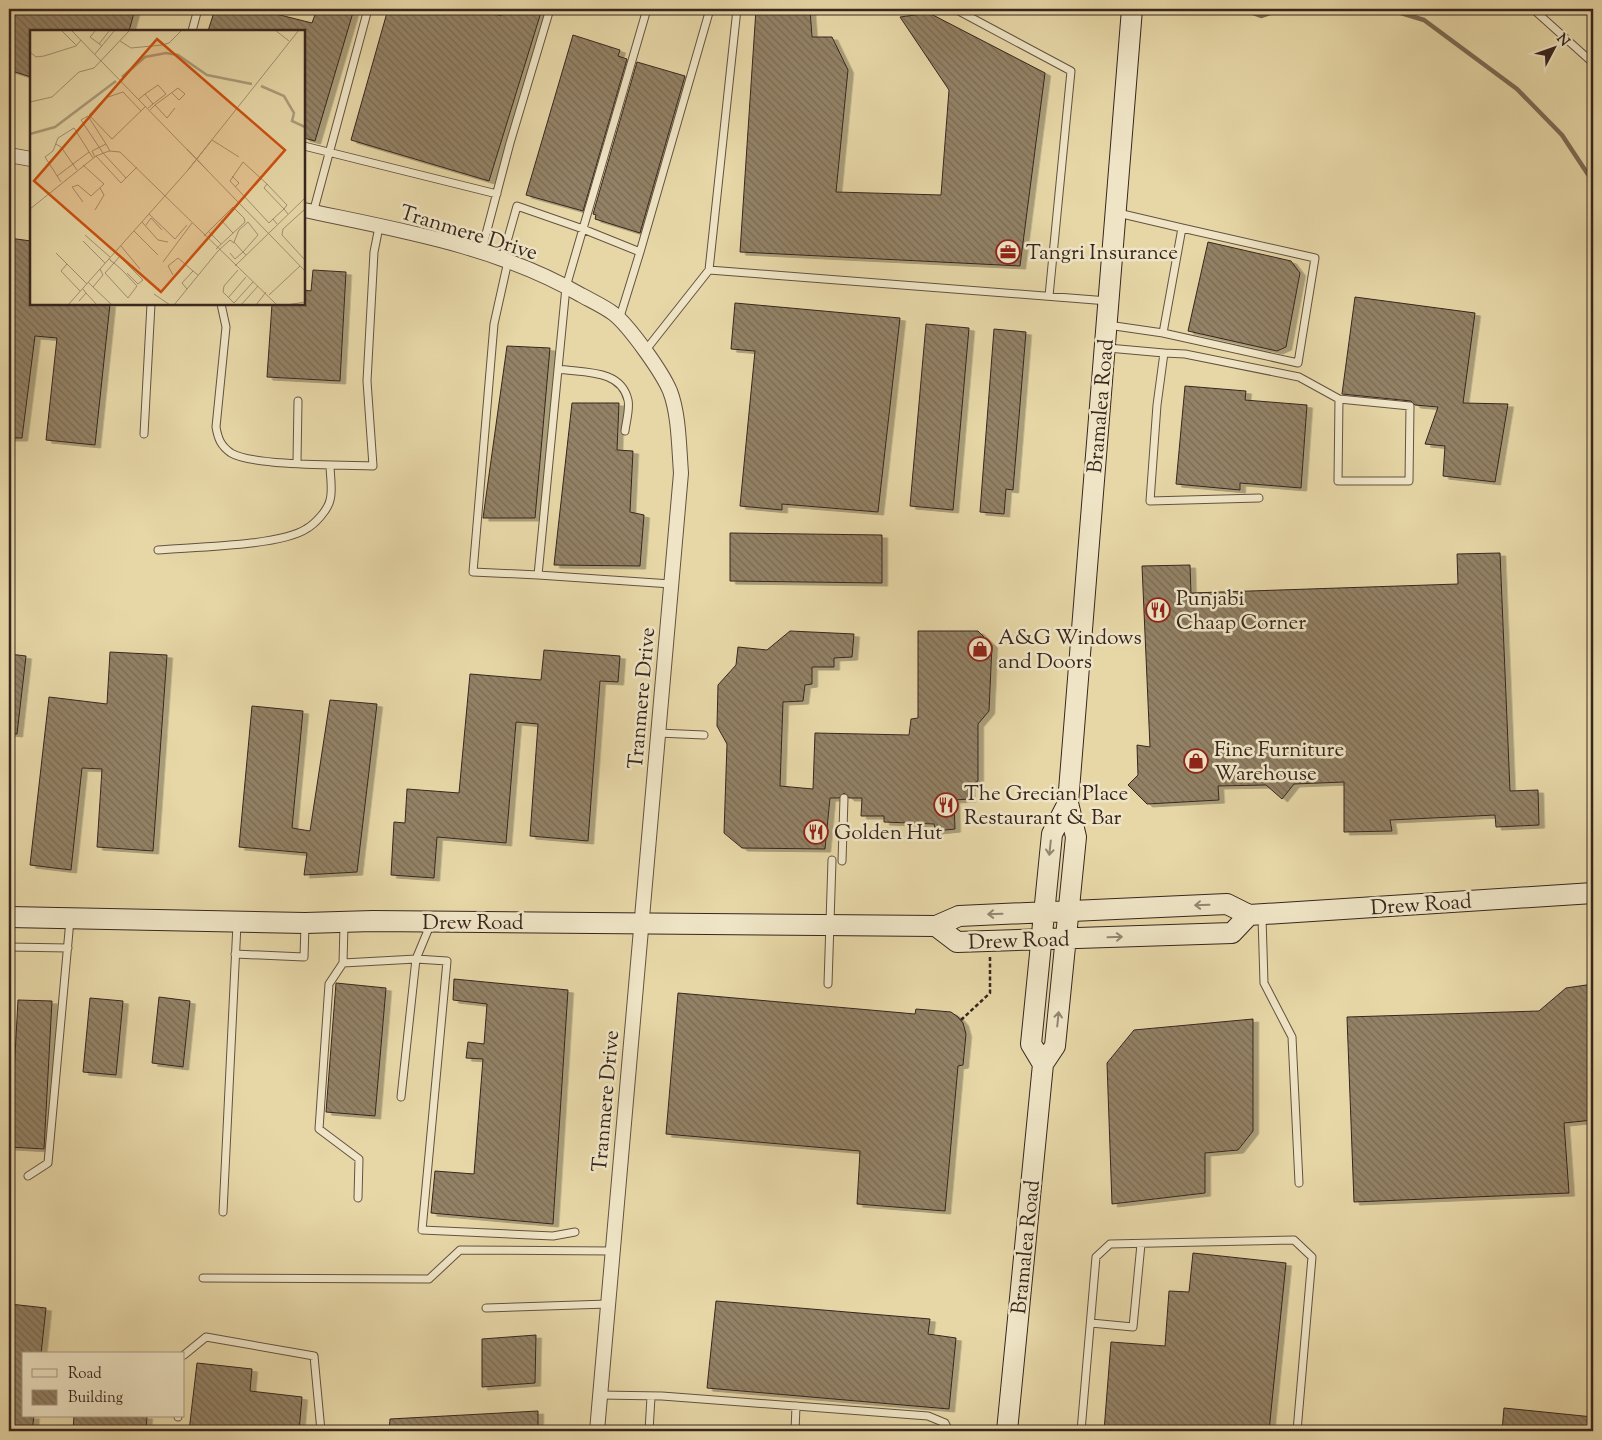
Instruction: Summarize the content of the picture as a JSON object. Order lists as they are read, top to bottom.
{
  "streets": {
    "street": ["Tranmere Drive", "Bramalea Road", "Drew Road"]
  },
  "crossings": [
    ["Tranmere Drive", "Drew Road"],
    ["Bramalea Road", "Drew Road"]
  ],
  "places": {
    "office": ["Tangri Insurance"],
    "restaurant": ["Punjabi Chaap Corner", "The Grecian Place Restaurant & Bar", "Golden Hut"],
    "shop": ["A&G Windows and Doors", "Fine Furniture Warehouse"]
  },
  "legend": ["Road", "Building"],
  "north": "top right"
}
